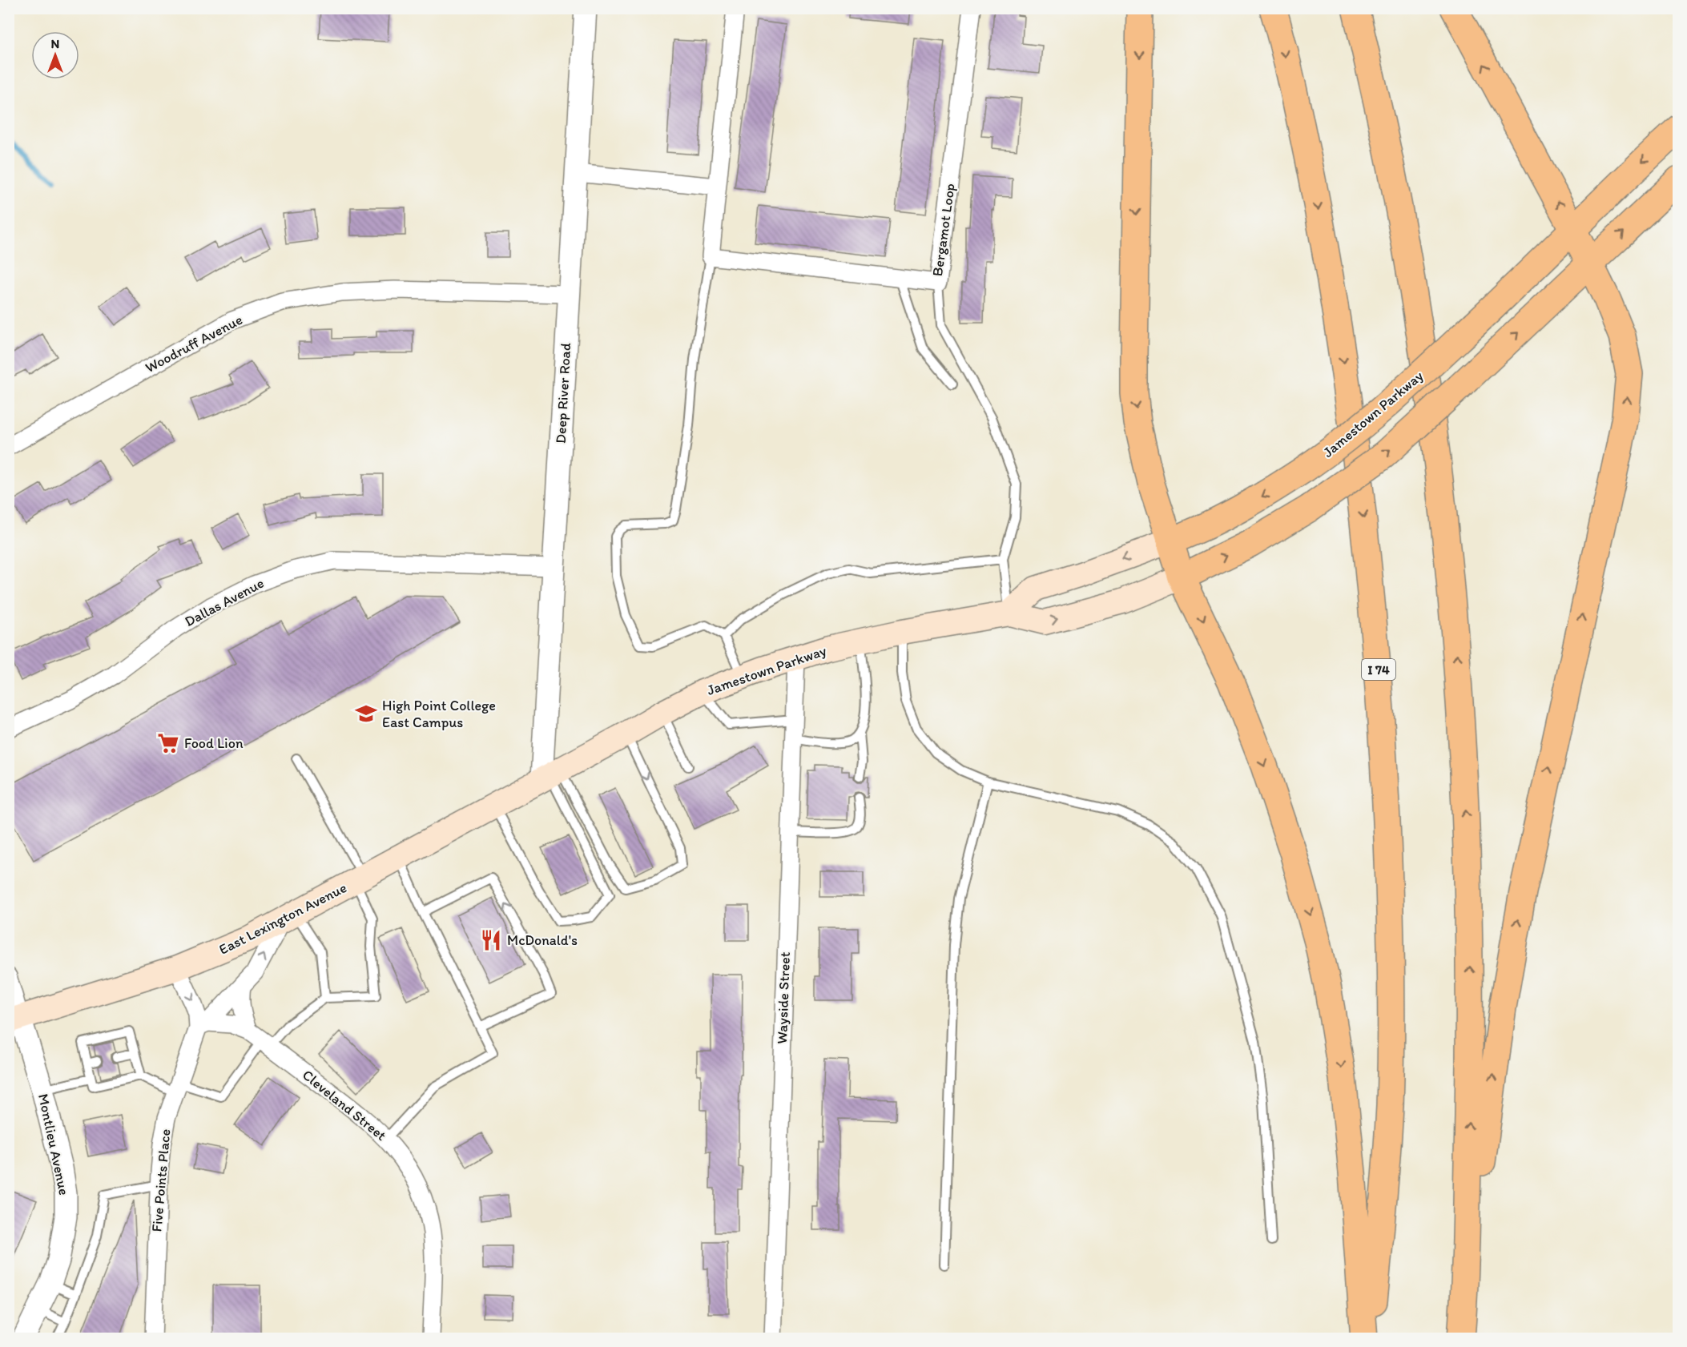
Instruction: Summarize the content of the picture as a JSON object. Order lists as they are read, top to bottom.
{
  "streets": {
    "main road": ["Jamestown Parkway", "I 74", "East Lexington Avenue"],
    "street": [
      "Bergamot Loop",
      "Woodruff Avenue",
      "Deep River Road",
      "Dallas Avenue",
      "Wayside Street",
      "Cleveland Street",
      "Montlieu Avenue",
      "Five Points Place"
    ]
  },
  "crossings": [
    ["Woodruff Avenue", "Deep River Road"],
    ["Deep River Road", "Jamestown Parkway"],
    ["Deep River Road", "Dallas Avenue"],
    ["Deep River Road", "East Lexington Avenue"],
    ["Jamestown Parkway", "East Lexington Avenue"],
    ["Jamestown Parkway", "Wayside Street"],
    ["East Lexington Avenue", "Montlieu Avenue"],
    ["East Lexington Avenue", "Five Points Place"],
    ["Cleveland Street", "Five Points Place"]
  ],
  "places": {
    "school or university": ["High Point College East Campus"],
    "supermarket": ["Food Lion"],
    "restaurant": ["McDonald's"]
  },
  "north": "top"
}
